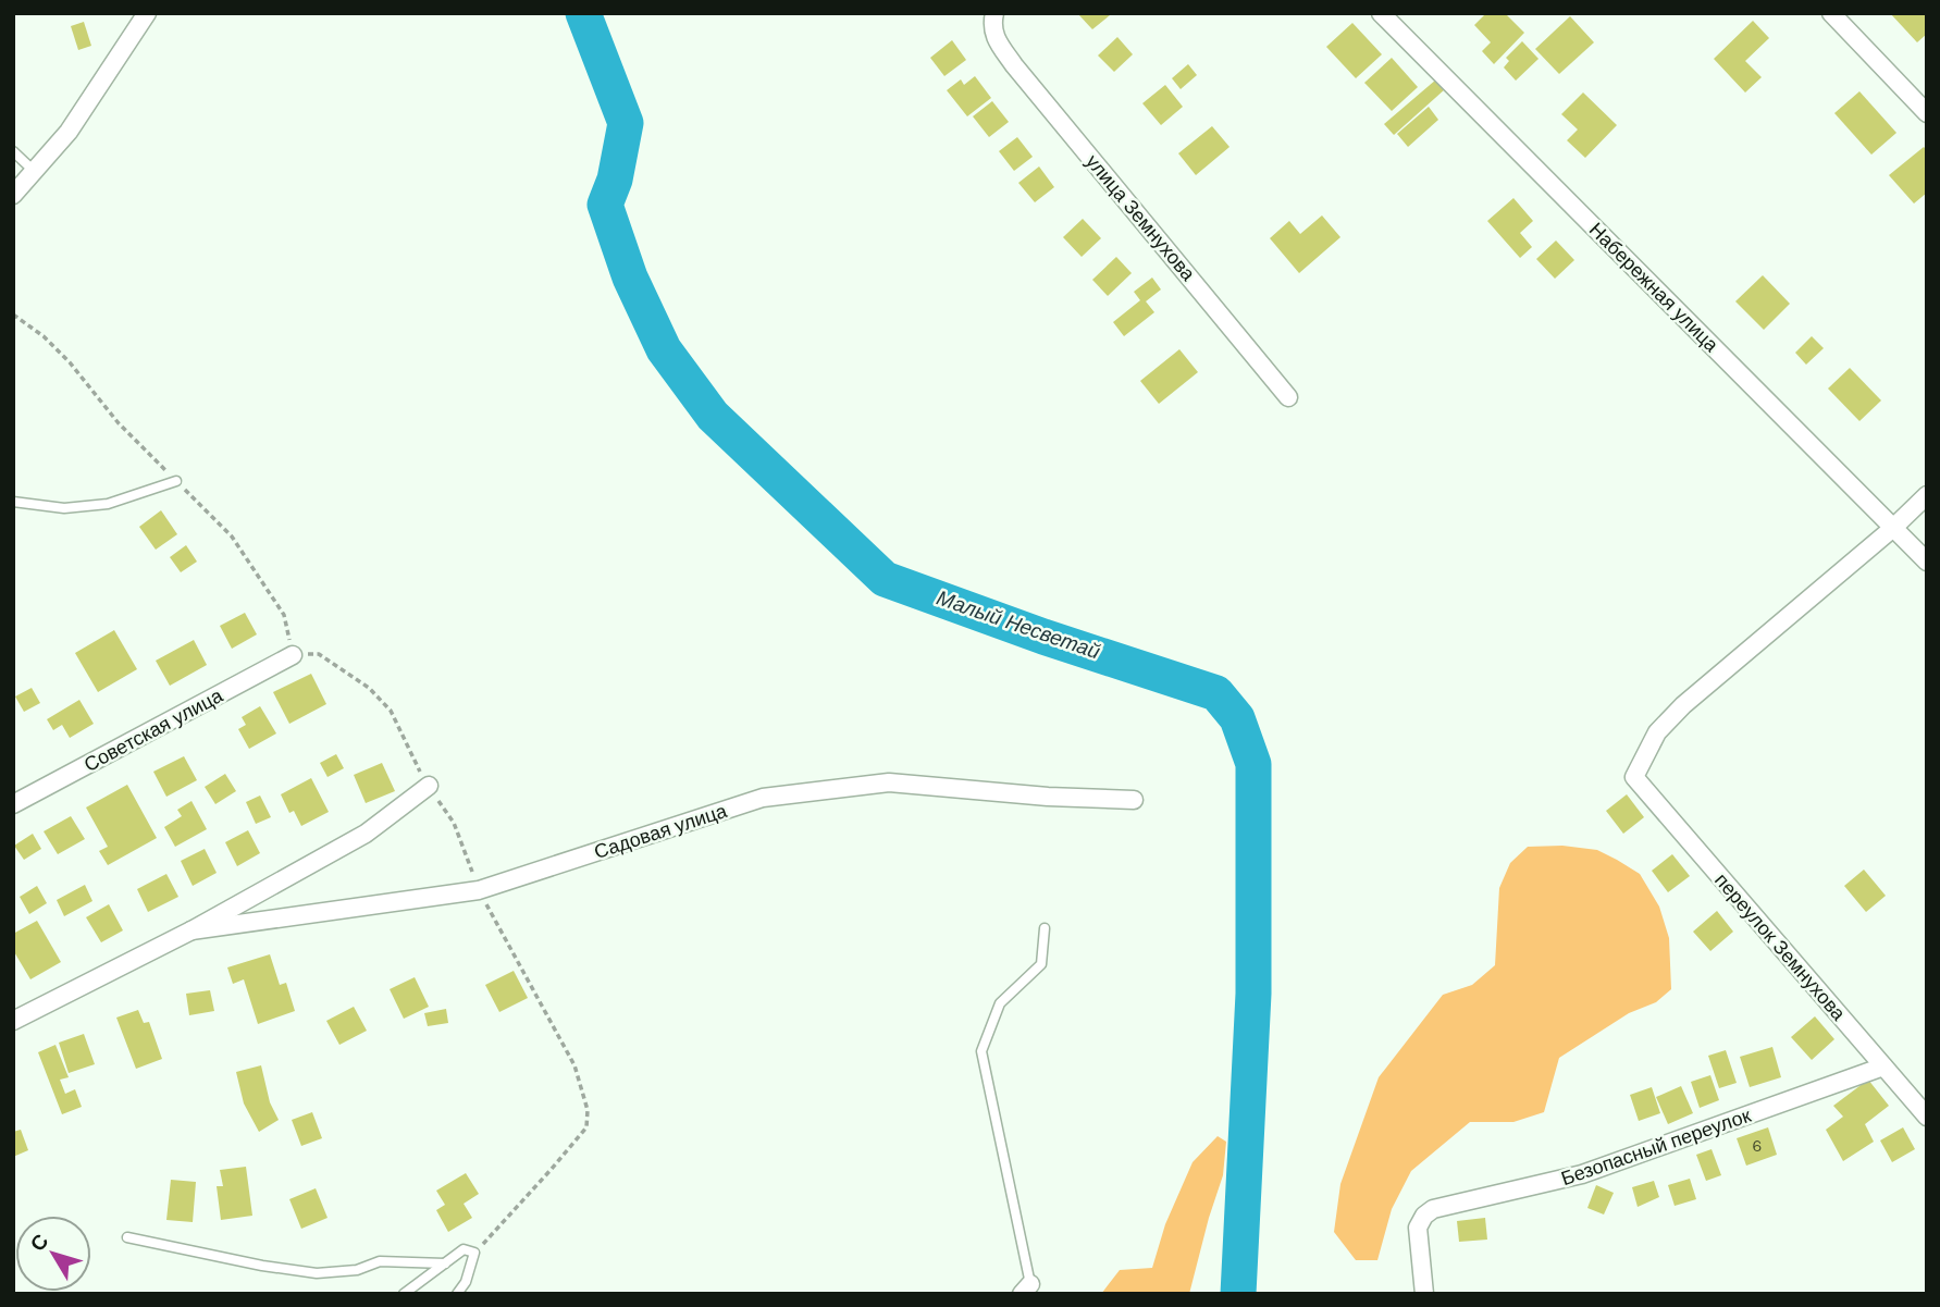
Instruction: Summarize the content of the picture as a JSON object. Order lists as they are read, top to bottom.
{
  "streets": {
    "street": [
      "улица Земнухова",
      "Набережная улица",
      "Советская улица",
      "Садовая улица",
      "переулок Земнухова",
      "Безопасный переулок"
    ]
  },
  "crossings": [
    ["Набережная улица", "переулок Земнухова"],
    ["переулок Земнухова", "Безопасный переулок"]
  ],
  "water": ["Малый Несветай"],
  "house_numbers": ["6"],
  "north": "top left"
}
